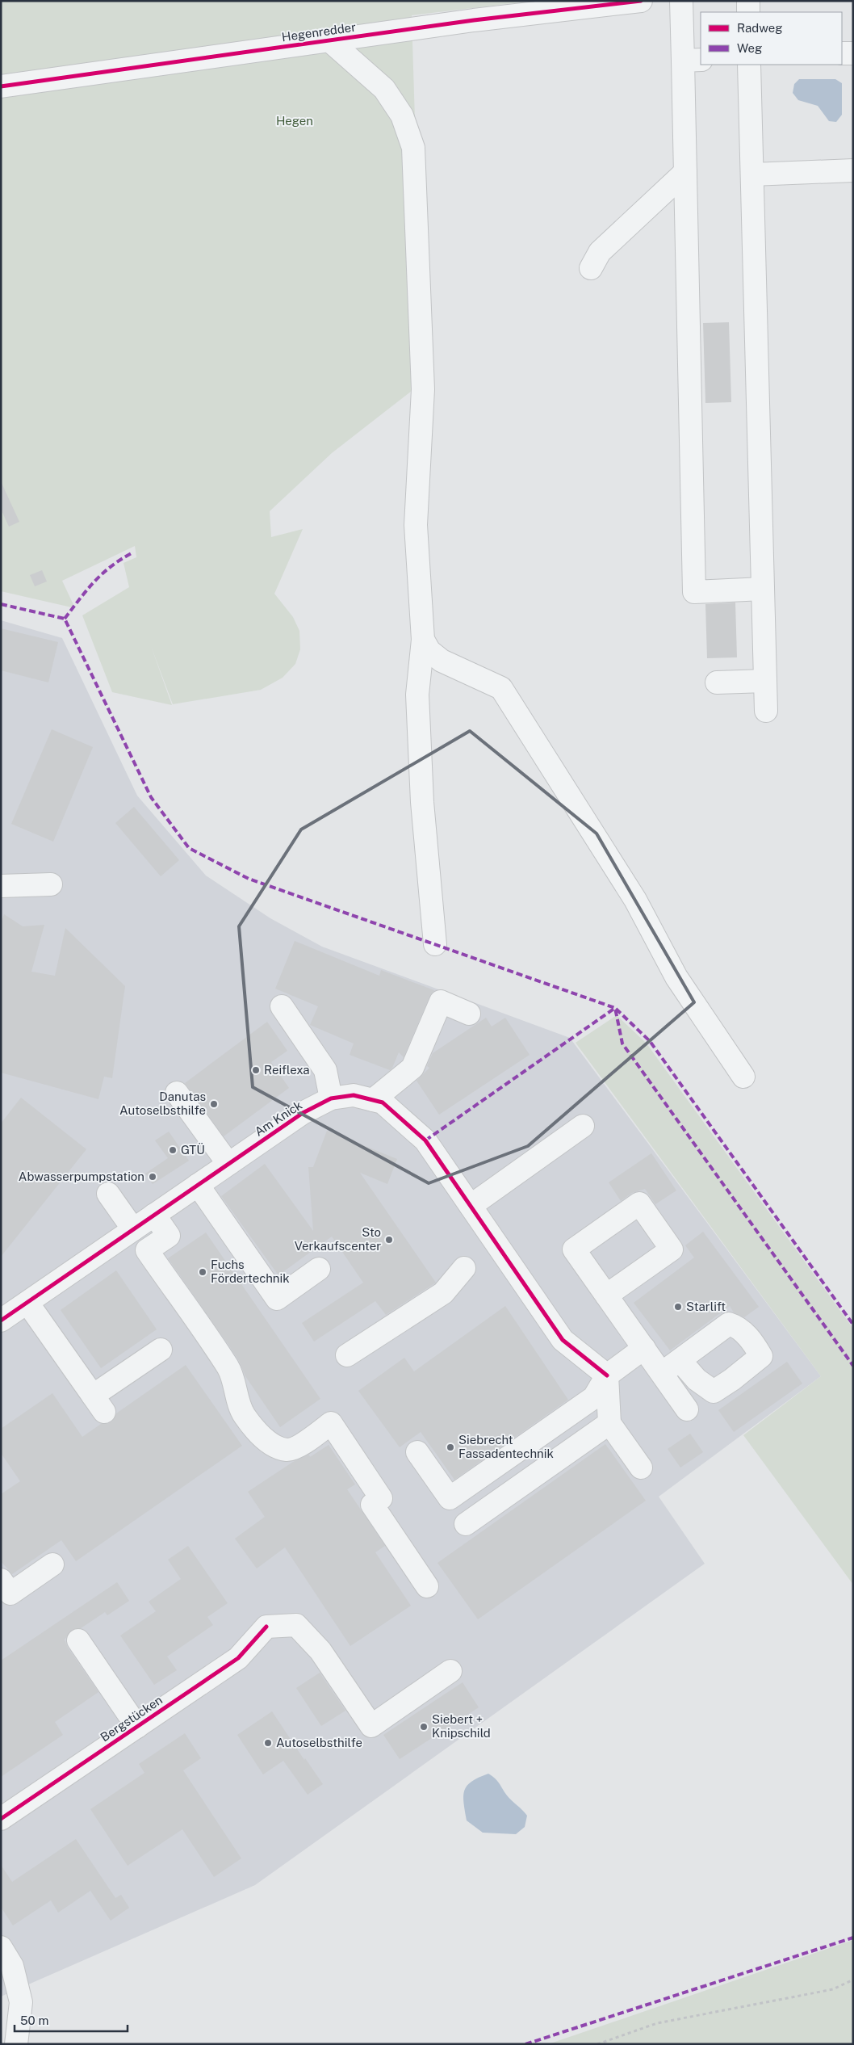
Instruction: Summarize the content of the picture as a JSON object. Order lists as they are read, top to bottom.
{
  "streets": {
    "street": ["Hegenredder", "Am Knick", "Bergstücken"]
  },
  "parks": ["Hegen"],
  "places": [
    "Reiflexa",
    "Danutas Autoselbsthilfe",
    "GTÜ",
    "Abwasserpumpstation",
    "Sto Verkaufscenter",
    "Fuchs Fördertechnik",
    "Starlift",
    "Siebrecht Fassadentechnik",
    "Siebert + Knipschild",
    "Autoselbsthilfe"
  ],
  "legend": ["Radweg", "Weg"],
  "scale_bar": "50 m"
}
